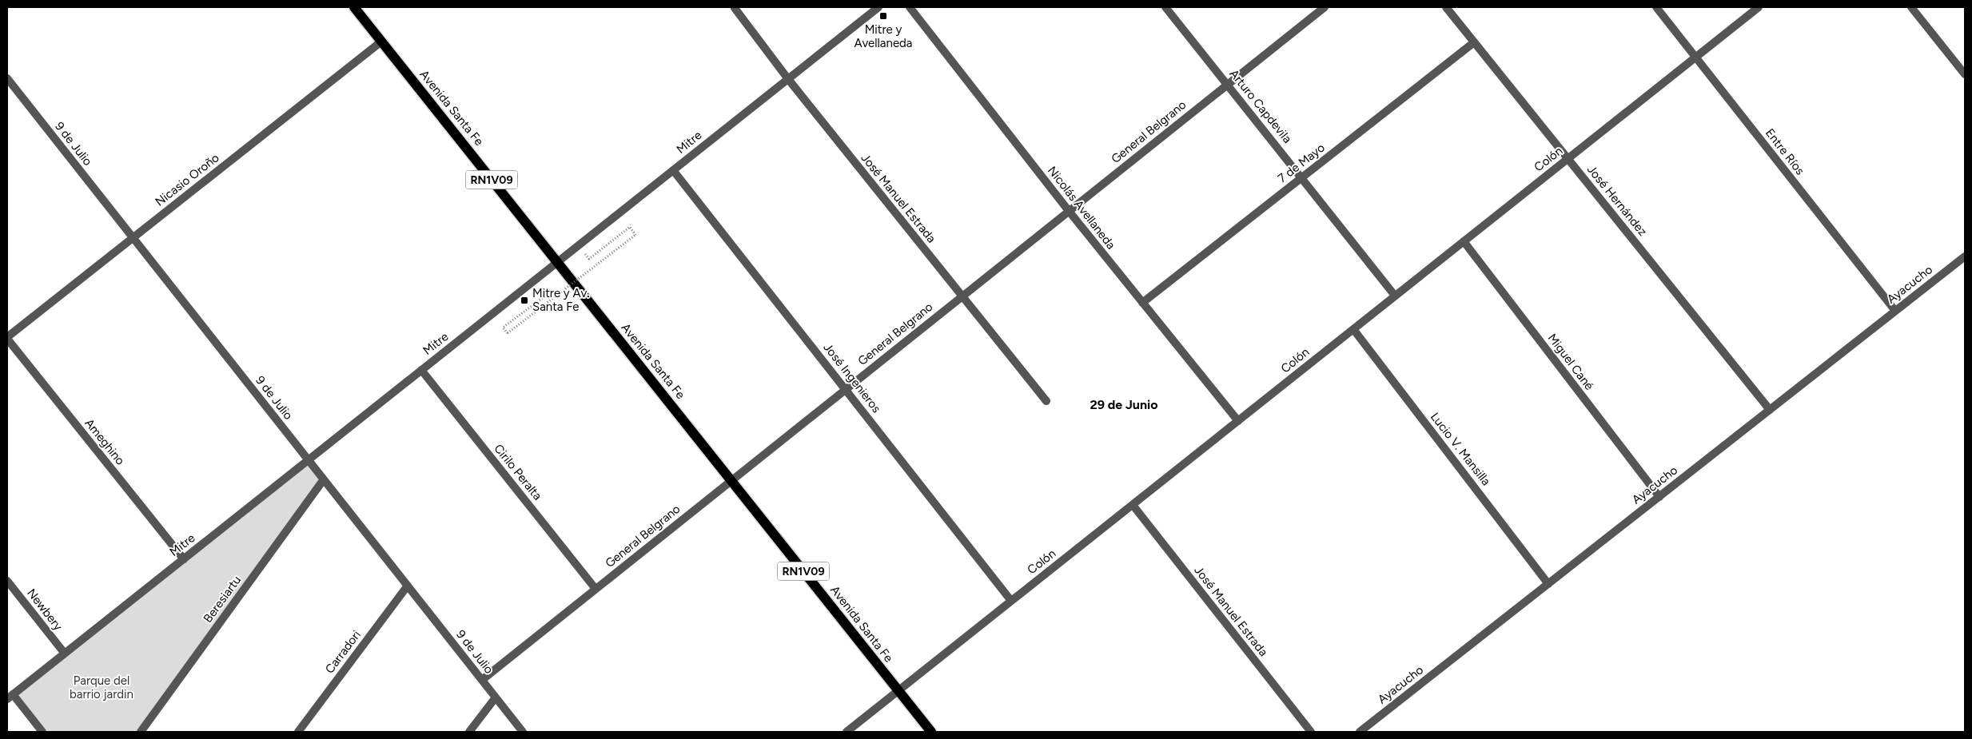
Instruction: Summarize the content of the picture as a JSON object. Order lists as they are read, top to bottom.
{
  "streets": {
    "main road": ["Avenida Santa Fe", "RN1V09"],
    "street": [
      "Arturo Capdevila",
      "General Belgrano",
      "Mitre",
      "9 de Julio",
      "Entre Ríos",
      "Colón",
      "7 de Mayo",
      "Nicasio Oroño",
      "José Manuel Estrada",
      "José Hernández",
      "Nicolás Avellaneda",
      "Ayacucho",
      "Miguel Cané",
      "José Ingenieros",
      "Ameghino",
      "Lucio V. Mansilla",
      "Cirilo Peralta",
      "Beresiartu",
      "Newbery",
      "Carradori"
    ]
  },
  "crossings": [
    ["Arturo Capdevila", "General Belgrano"],
    ["Arturo Capdevila", "Colón"],
    ["Arturo Capdevila", "7 de Mayo"],
    ["Avenida Santa Fe", "General Belgrano"],
    ["Avenida Santa Fe", "Mitre"],
    ["Avenida Santa Fe", "Colón"],
    ["Avenida Santa Fe", "Nicasio Oroño"],
    ["General Belgrano", "9 de Julio"],
    ["General Belgrano", "José Manuel Estrada"],
    ["General Belgrano", "Nicolás Avellaneda"],
    ["General Belgrano", "José Ingenieros"],
    ["General Belgrano", "Cirilo Peralta"],
    ["Mitre", "9 de Julio"],
    ["Mitre", "José Manuel Estrada"],
    ["Mitre", "José Ingenieros"],
    ["Mitre", "Ameghino"],
    ["Mitre", "Cirilo Peralta"],
    ["Mitre", "Newbery"],
    ["9 de Julio", "Nicasio Oroño"],
    ["9 de Julio", "Beresiartu"],
    ["9 de Julio", "Carradori"],
    ["Entre Ríos", "Colón"],
    ["Entre Ríos", "Ayacucho"],
    ["Colón", "José Manuel Estrada"],
    ["Colón", "José Hernández"],
    ["Colón", "Nicolás Avellaneda"],
    ["Colón", "Miguel Cané"],
    ["Colón", "José Ingenieros"],
    ["Colón", "Lucio V. Mansilla"],
    ["7 de Mayo", "José Hernández"],
    ["7 de Mayo", "Nicolás Avellaneda"],
    ["Nicasio Oroño", "Ameghino"],
    ["José Hernández", "Ayacucho"],
    ["Ayacucho", "Miguel Cané"],
    ["Ayacucho", "Lucio V. Mansilla"]
  ],
  "districts": ["29 de Junio"],
  "parks": ["Parque del barrio jardin"],
  "places": {
    "transit": ["Mitre y Avellaneda", "Mitre y Av. Santa Fe"]
  }
}
